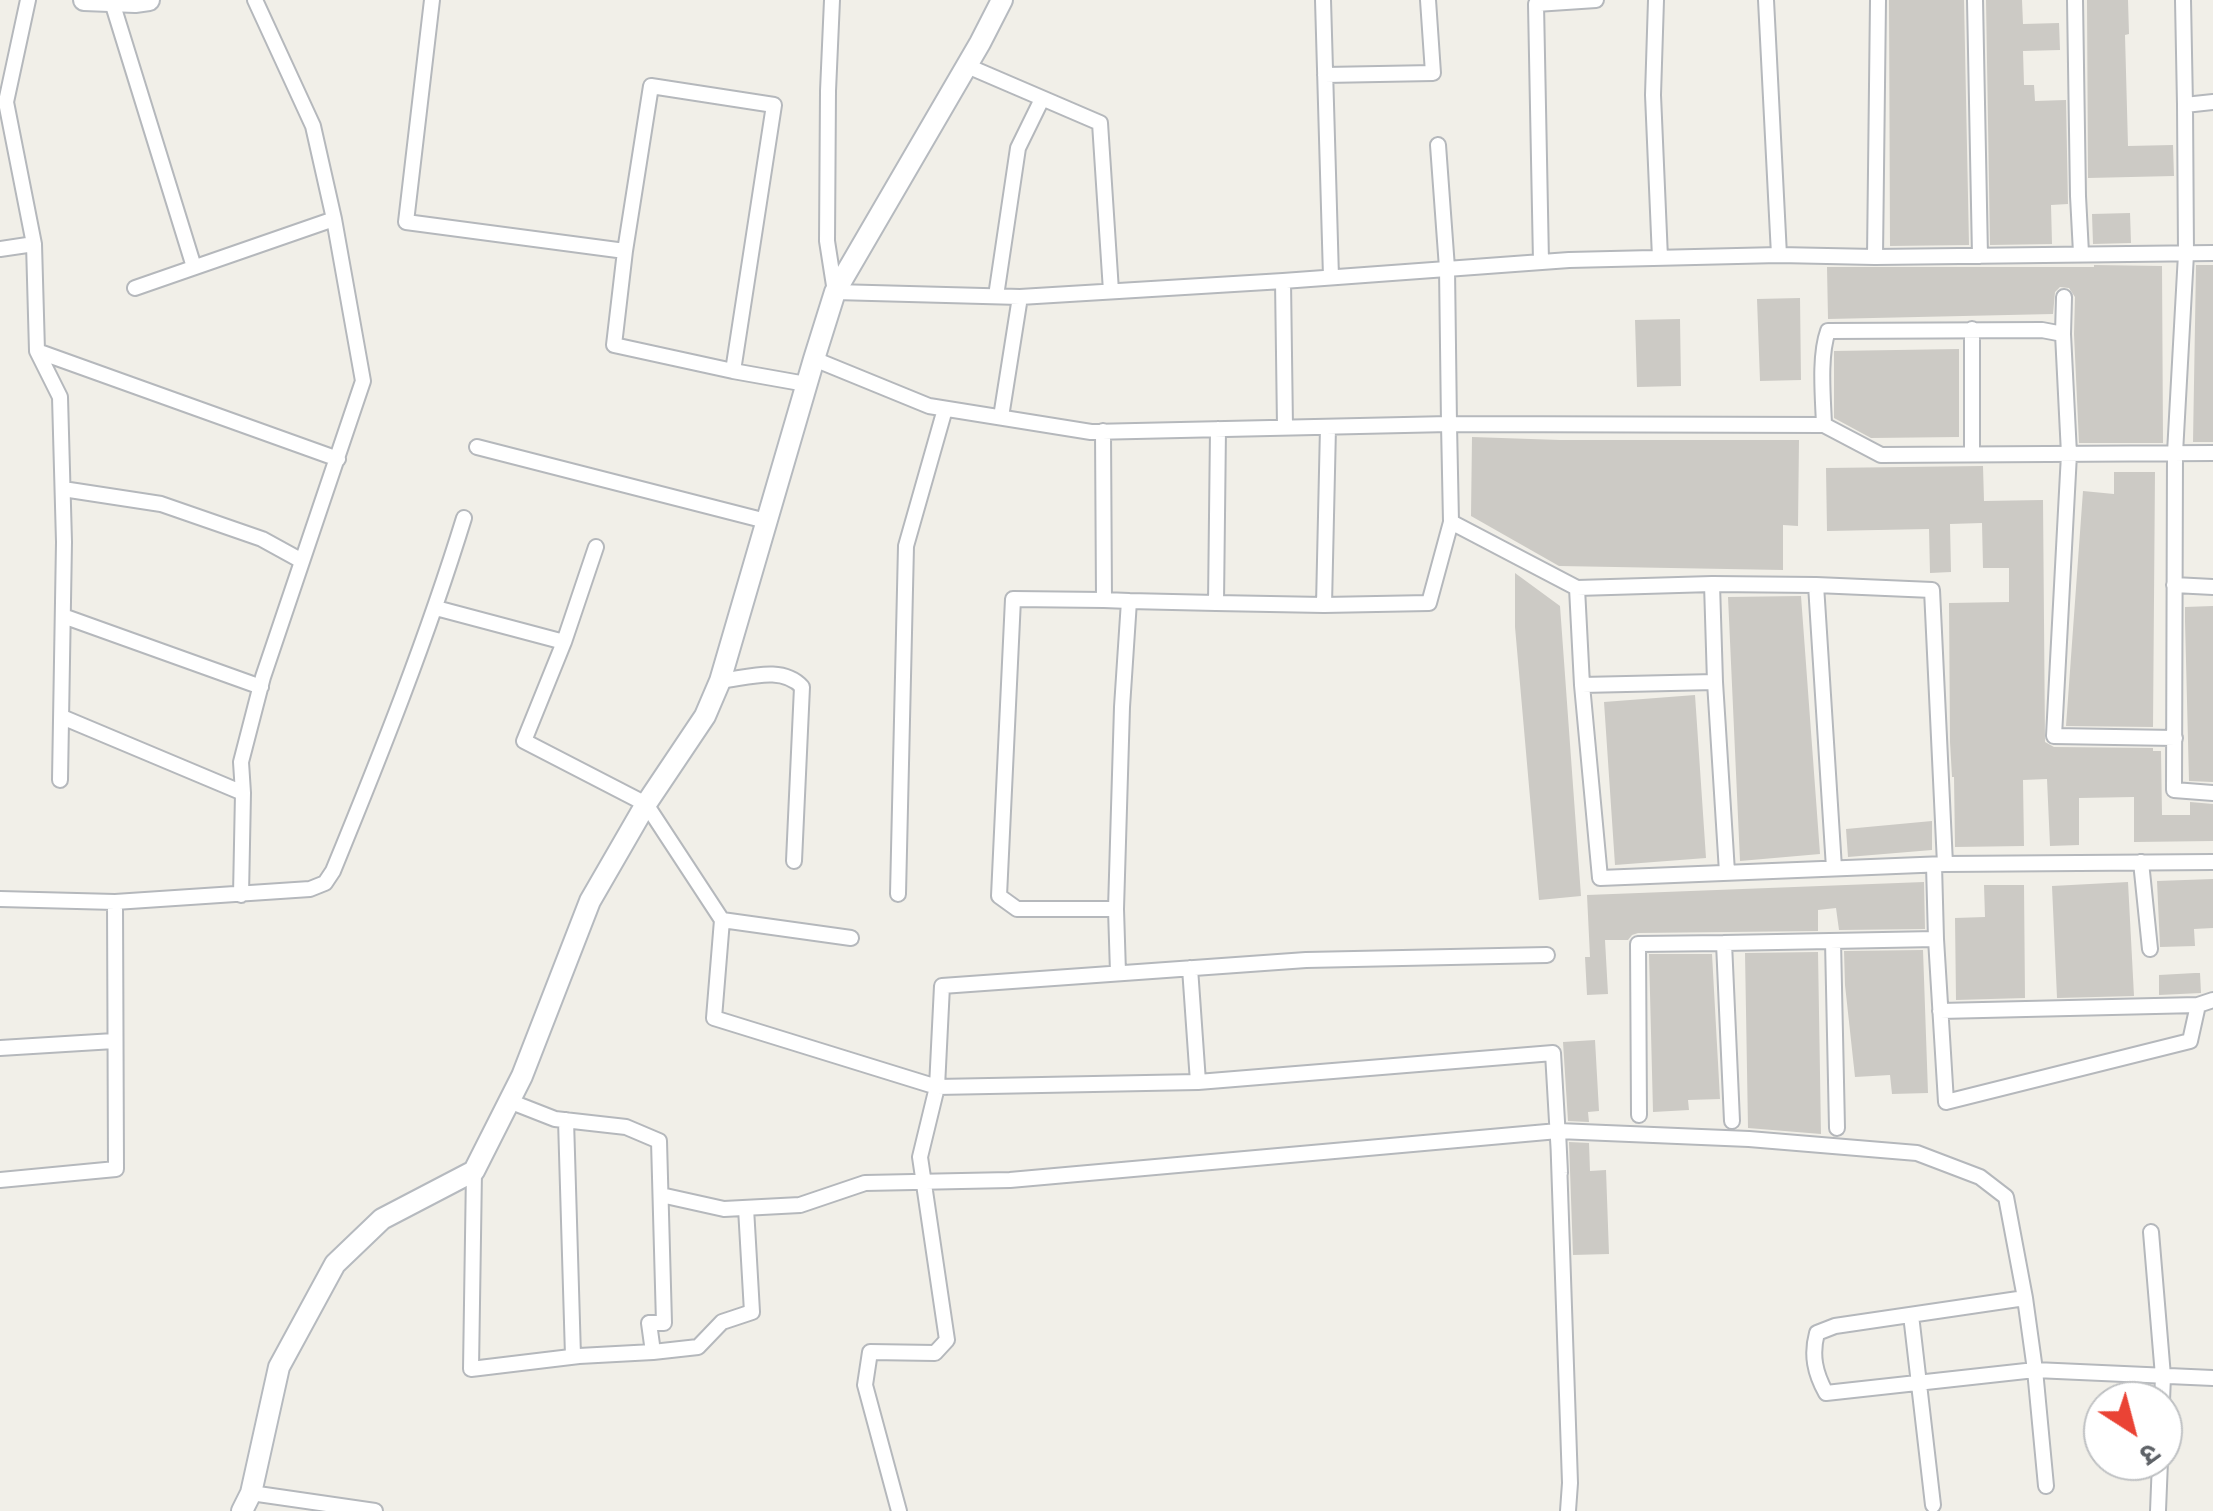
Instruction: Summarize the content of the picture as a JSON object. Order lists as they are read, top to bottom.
{
  "north": "bottom right"
}
